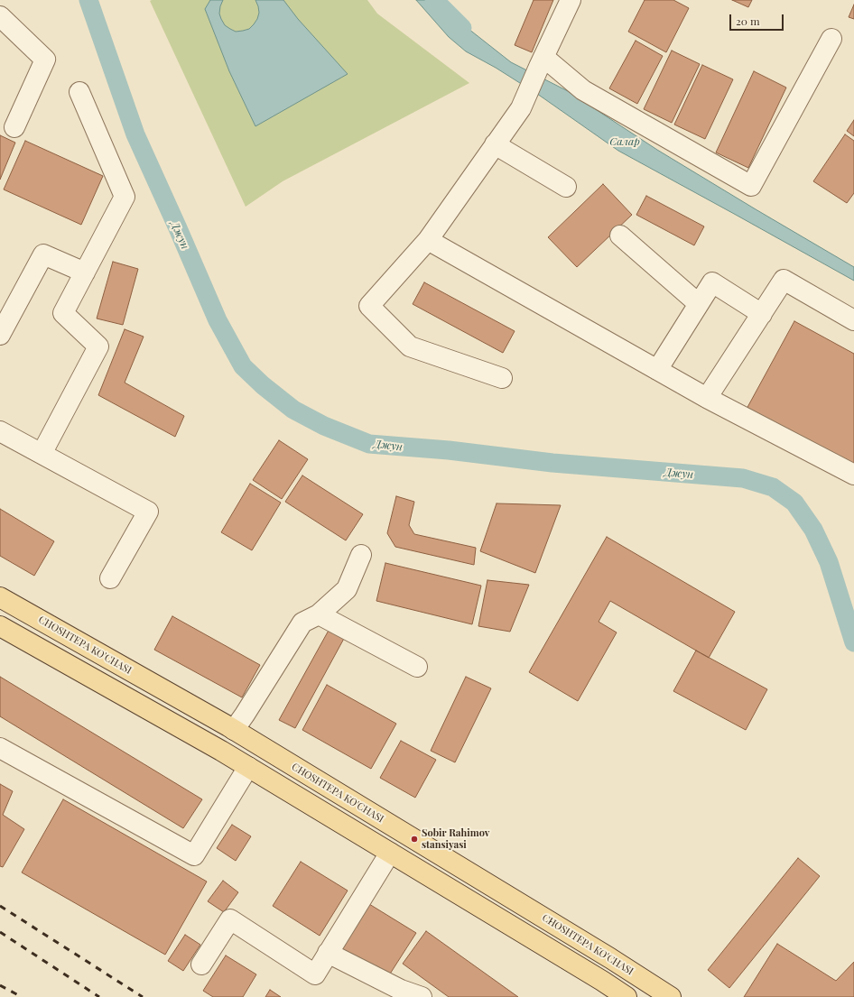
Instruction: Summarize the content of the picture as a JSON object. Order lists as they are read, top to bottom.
{
  "streets": {
    "main road": ["CHOSHTEPA KO'CHASI"]
  },
  "water": ["Салар", "Джун"],
  "places": ["Sobir Rahimov stansiyasi"],
  "scale_bar": "20 m"
}
